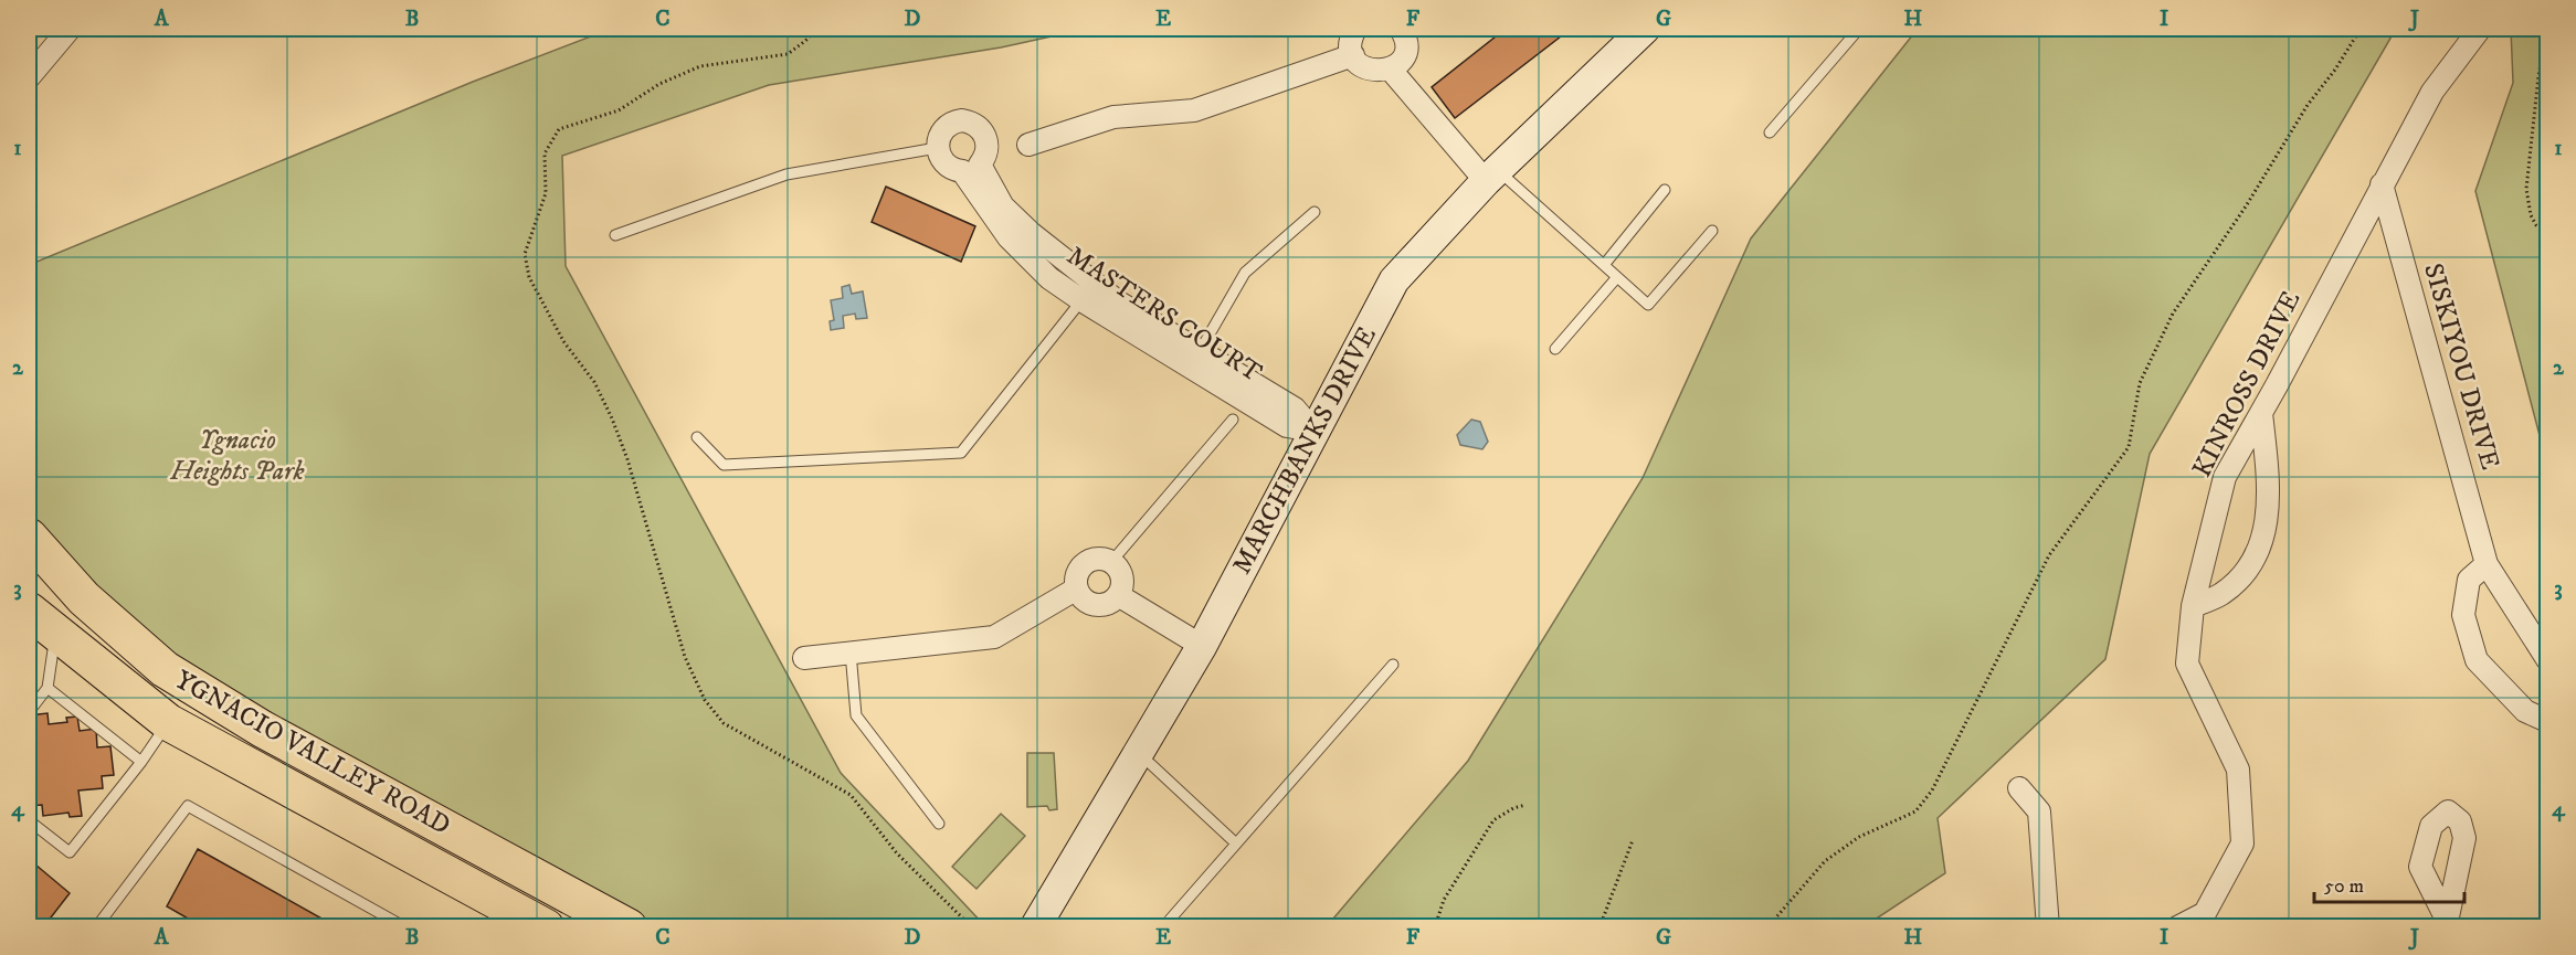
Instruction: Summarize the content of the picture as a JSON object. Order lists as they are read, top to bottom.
{
  "streets": {
    "highway": ["YGNACIO VALLEY ROAD"],
    "street": [
      "MASTERS COURT",
      "SISKIYOU DRIVE",
      "KINROSS DRIVE",
      "MARCHBANKS DRIVE"
    ]
  },
  "crossings": [
    ["MASTERS COURT", "MARCHBANKS DRIVE"],
    ["SISKIYOU DRIVE", "KINROSS DRIVE"]
  ],
  "parks": ["Ygnacio Heights Park"],
  "scale_bar": "50 m",
  "grid": {
    "columns": [
      "A",
      "B",
      "C",
      "D",
      "E",
      "F",
      "G",
      "H",
      "I",
      "J"
    ],
    "rows": [
      "1",
      "2",
      "3",
      "4"
    ]
  }
}
